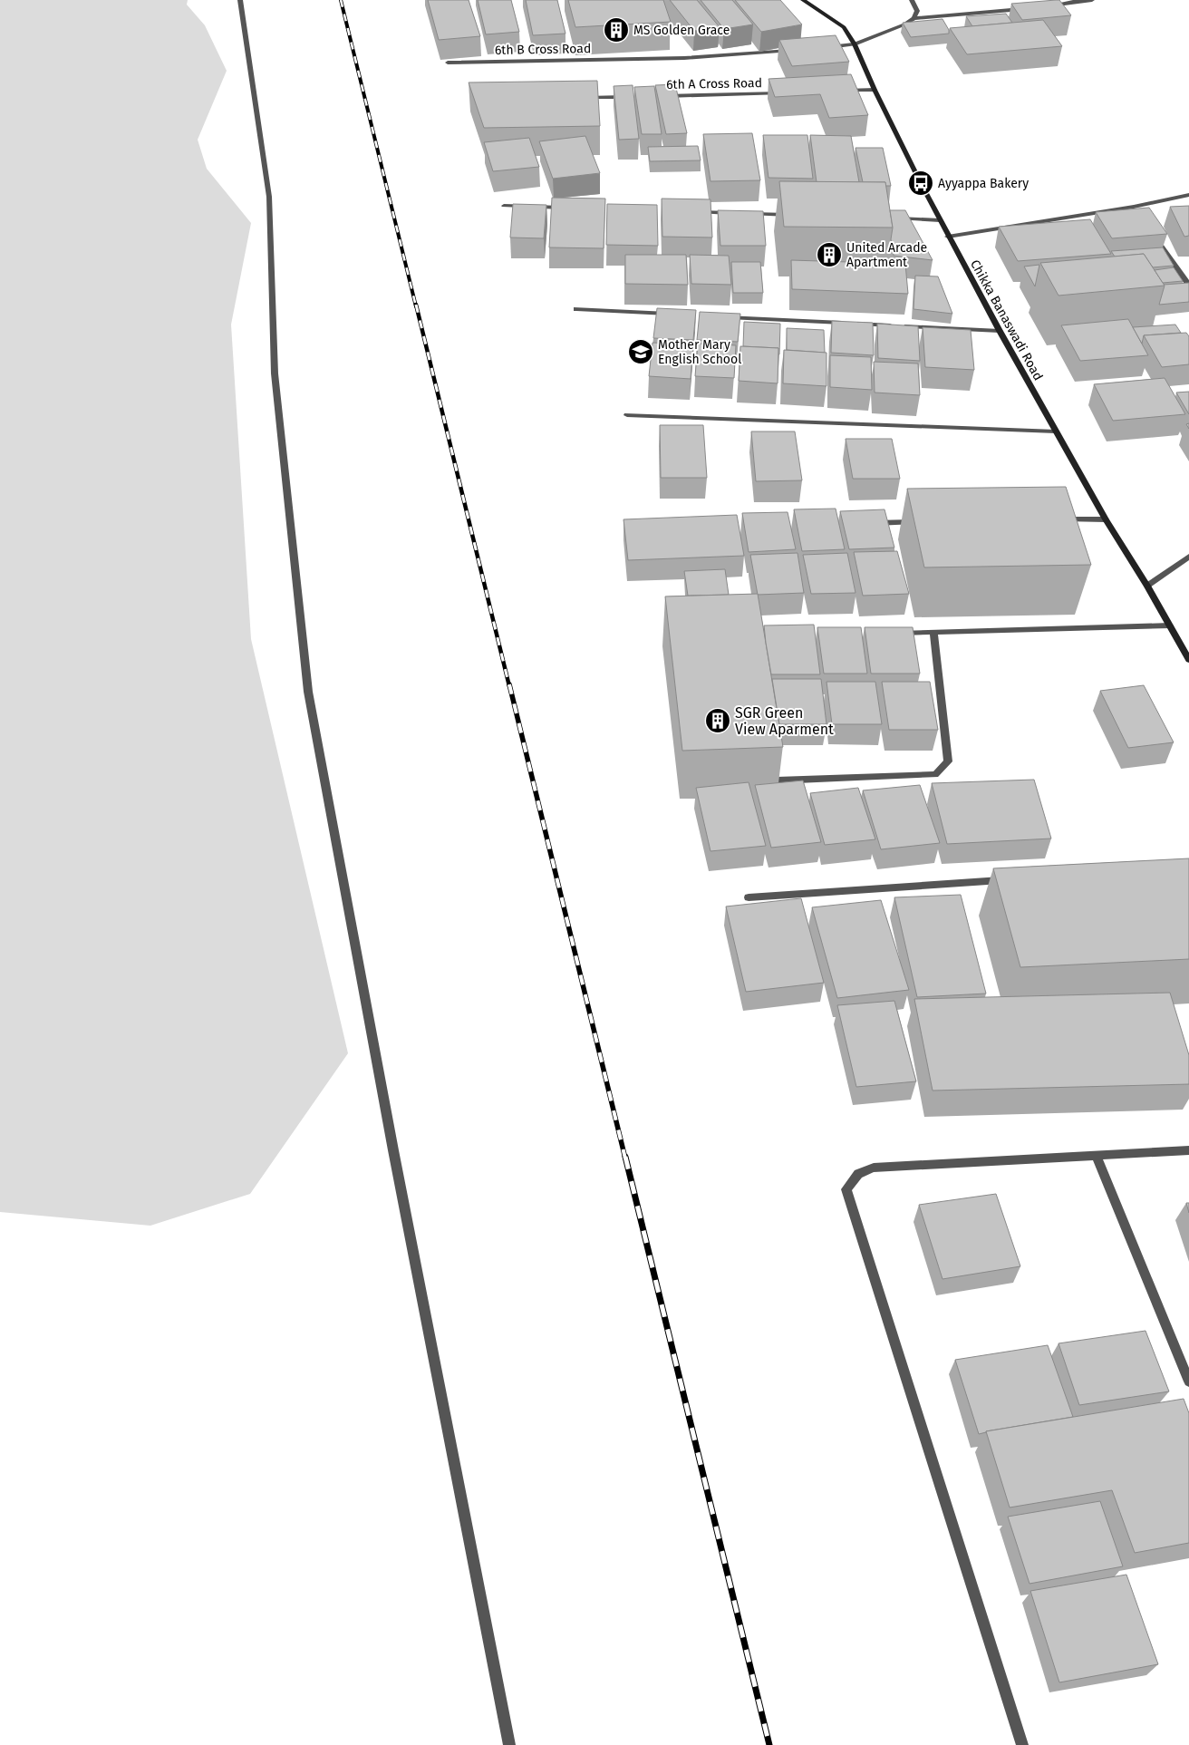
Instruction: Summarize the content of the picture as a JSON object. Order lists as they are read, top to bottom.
{
  "streets": {
    "main road": ["Chikka Banaswadi Road"],
    "street": ["6th B Cross Road", "6th A Cross Road"]
  },
  "places": {
    "building": ["MS Golden Grace", "United Arcade Apartment", "SGR Green View Aparment"],
    "bus stop": ["Ayyappa Bakery"],
    "school or university": ["Mother Mary English School"]
  }
}
